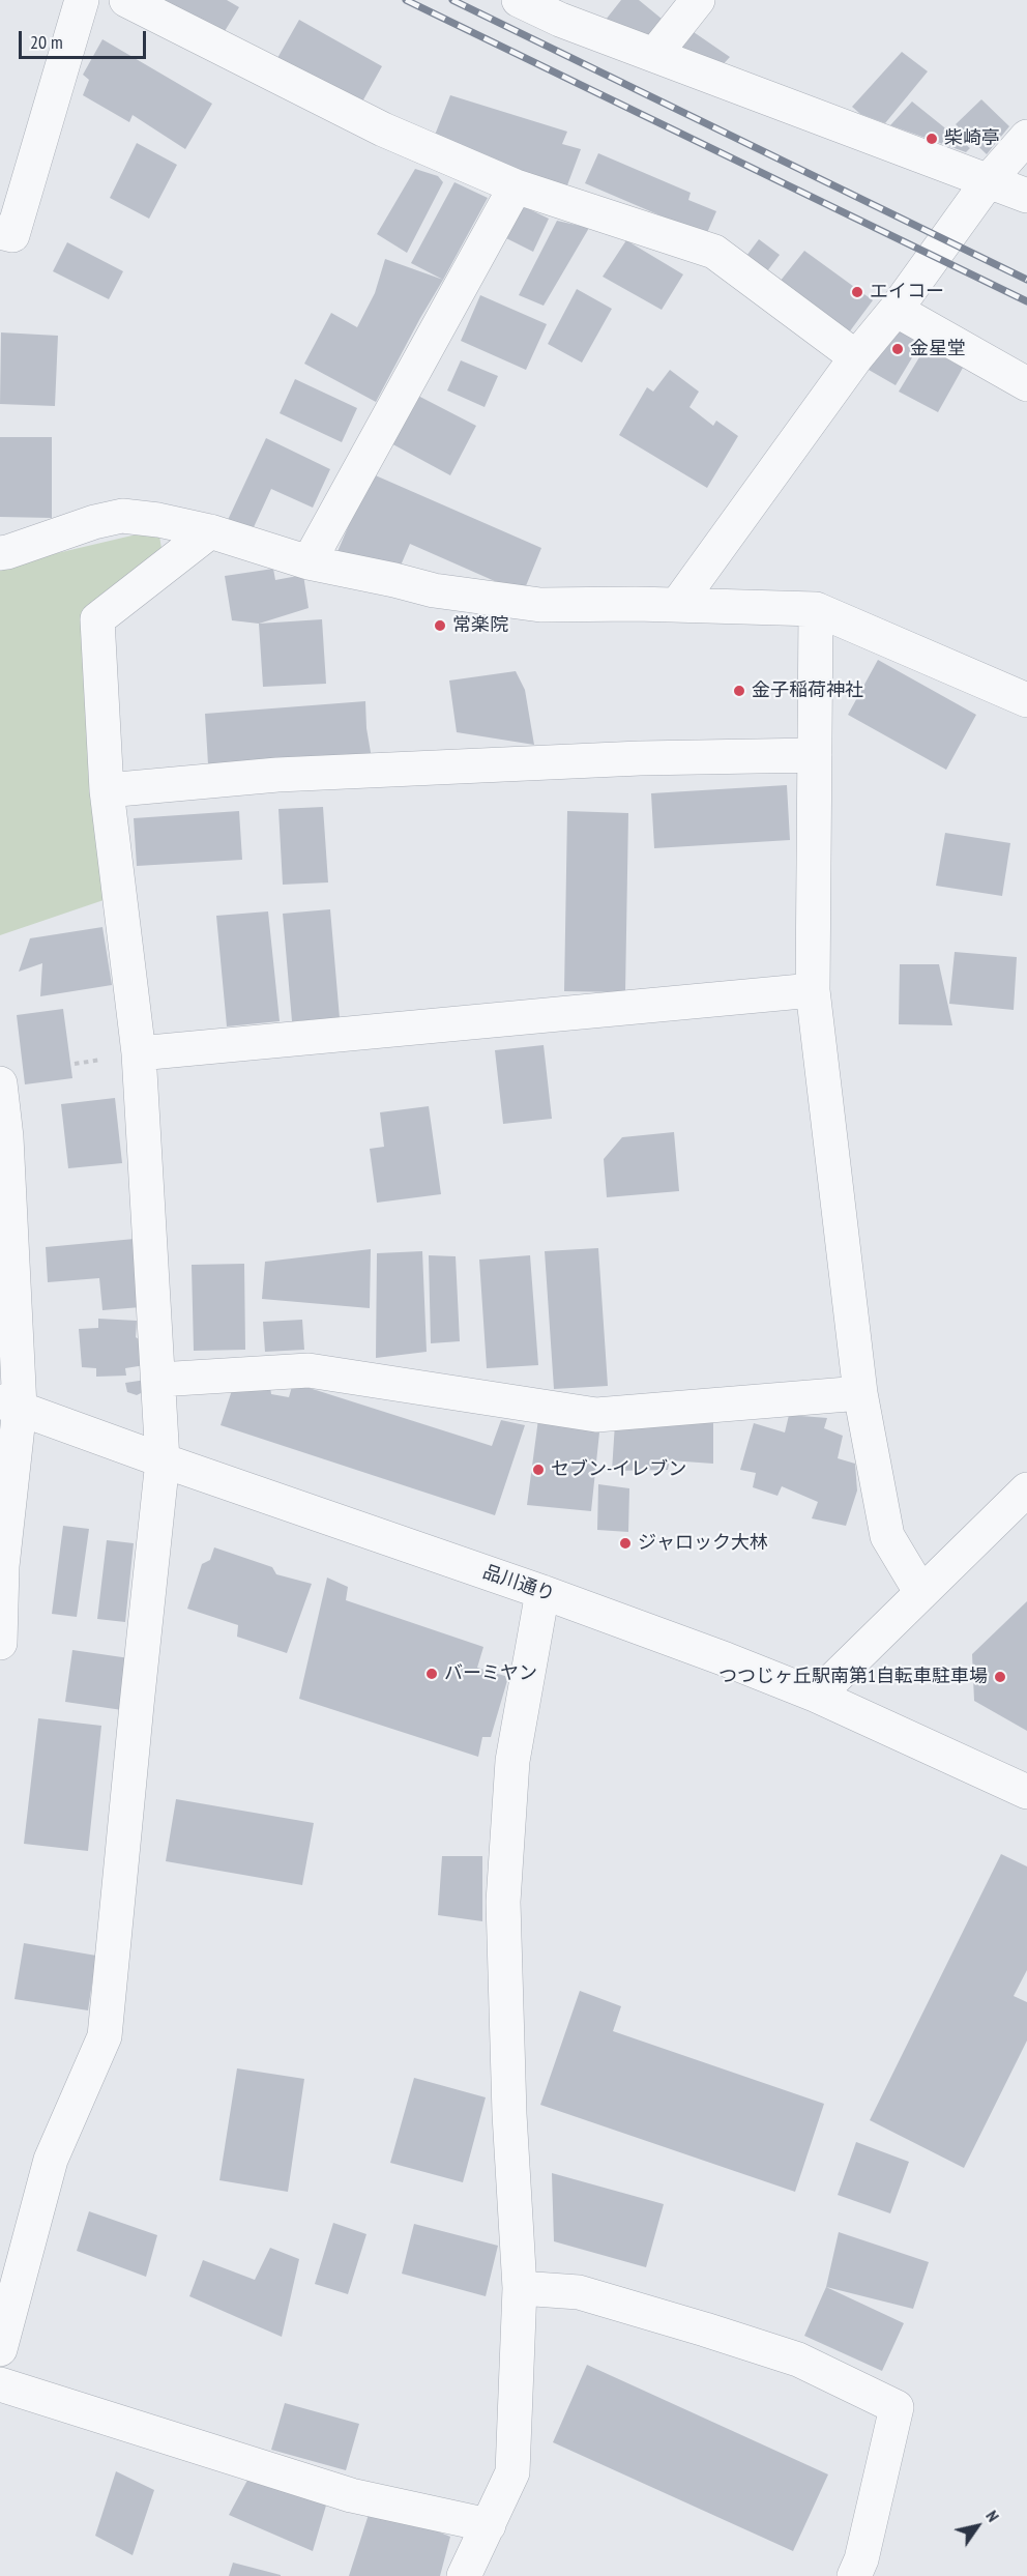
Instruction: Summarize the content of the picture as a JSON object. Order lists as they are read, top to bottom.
{
  "streets": {
    "street": ["品川通り"]
  },
  "places": [
    "柴崎亭",
    "エイコー",
    "金星堂",
    "常楽院",
    "金子稲荷神社",
    "セブン-イレブン",
    "ジャロック大林",
    "バーミヤン",
    "つつじヶ丘駅南第1自転車駐車場"
  ],
  "scale_bar": "20 m",
  "north": "top right"
}
